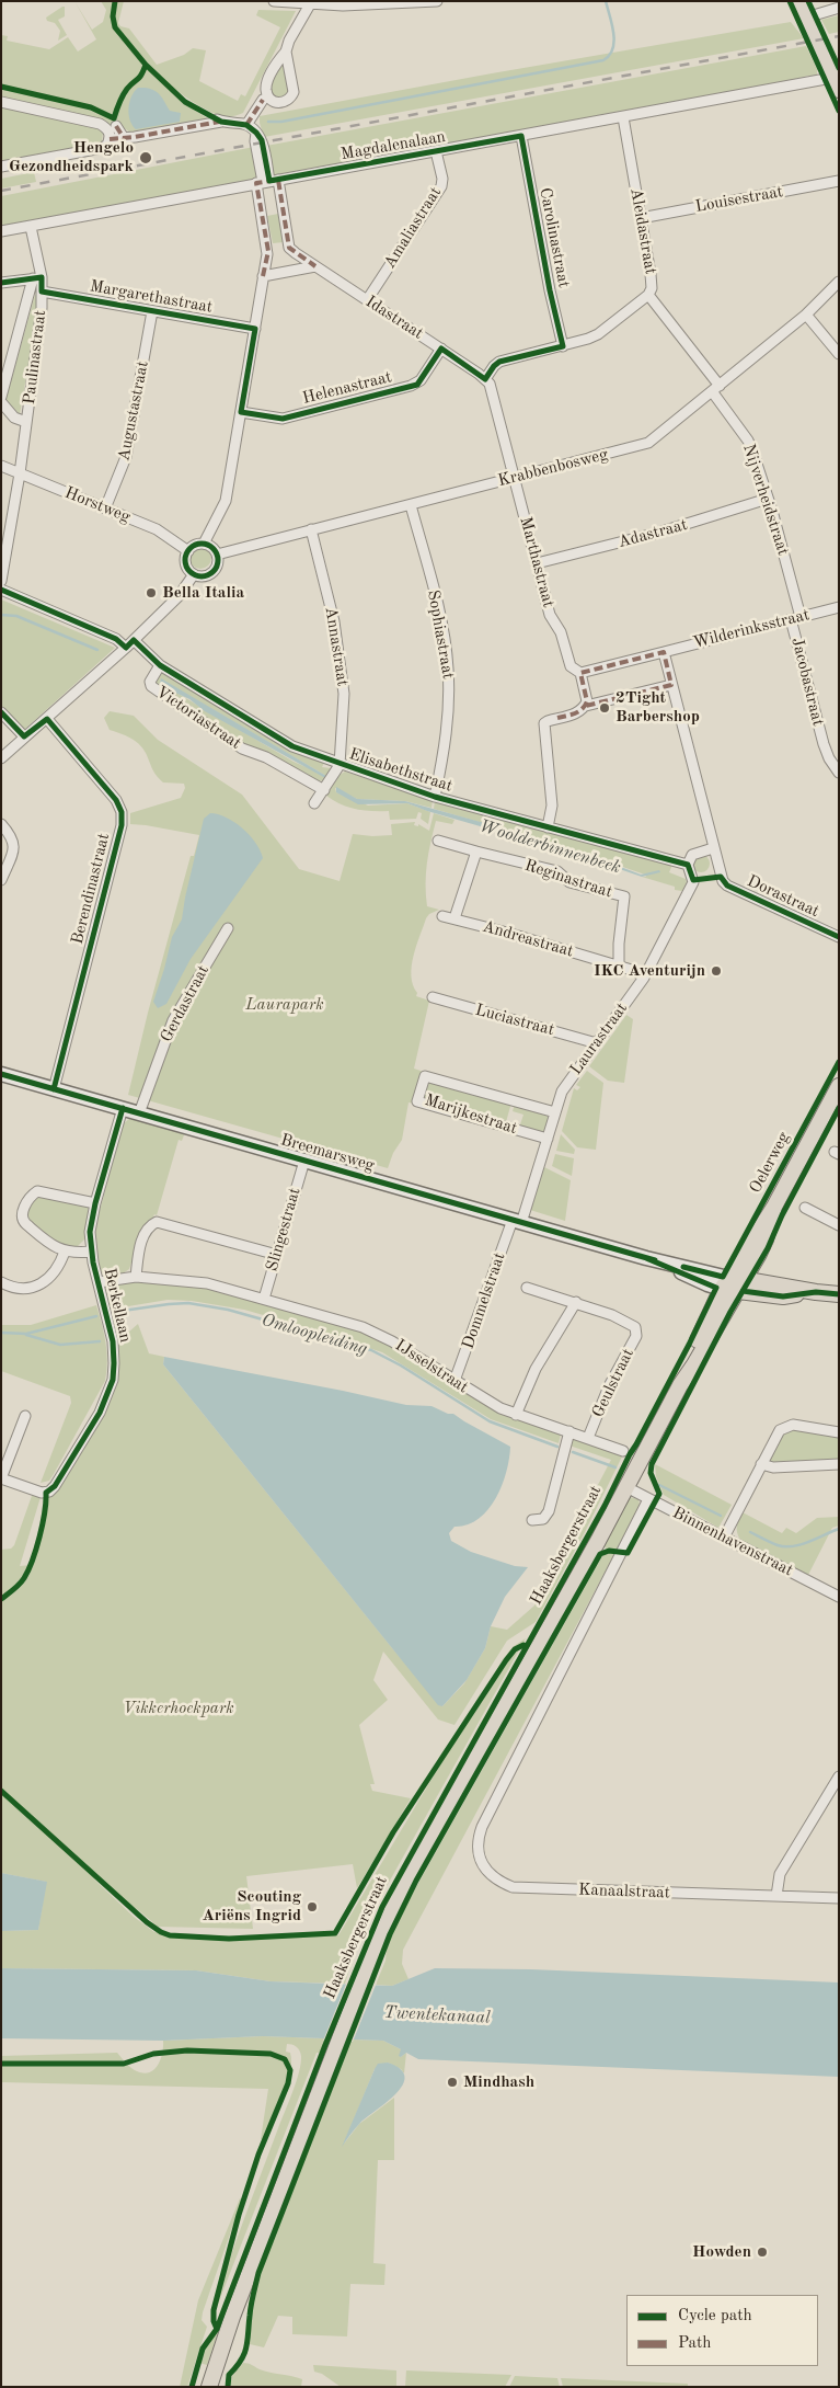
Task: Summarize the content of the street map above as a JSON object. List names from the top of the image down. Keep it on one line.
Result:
{"streets":{"main road":["Breemarsweg","Oelerweg","Haaksbergerstraat"],"street":["Magdalenalaan","Louisestraat","Amaliastraat","Aleidastraat","Carolinastraat","Margarethastraat","Idastraat","Paulinastraat","Helenastraat","Augustastraat","Krabbenbosweg","Nijverheidstraat","Horstweg","Adastraat","Marthastraat","Wilderinksstraat","Sophiastraat","Annastraat","Jacobastraat","Victoriastraat","Elisabethstraat","Reginastraat","Berendinastraat","Dorastraat","Andreastraat","Gerdastraat","Luciastraat","Laurastraat","Marijkestraat","Slingestraat","Dommelstraat","Berkellaan","IJsselstraat","Geulstraat","Binnenhavenstraat","Kanaalstraat"]},"crossings":[["Magdalenalaan","Amaliastraat"],["Magdalenalaan","Aleidastraat"],["Magdalenalaan","Carolinastraat"],["Magdalenalaan","Idastraat"],["Magdalenalaan","Paulinastraat"],["Louisestraat","Aleidastraat"],["Amaliastraat","Idastraat"],["Aleidastraat","Krabbenbosweg"],["Aleidastraat","Nijverheidstraat"],["Margarethastraat","Paulinastraat"],["Margarethastraat","Augustastraat"],["Idastraat","Helenastraat"],["Paulinastraat","Horstweg"],["Augustastraat","Horstweg"],["Krabbenbosweg","Nijverheidstraat"],["Krabbenbosweg","Horstweg"],["Krabbenbosweg","Marthastraat"],["Krabbenbosweg","Sophiastraat"],["Krabbenbosweg","Annastraat"],["Nijverheidstraat","Adastraat"],["Nijverheidstraat","Wilderinksstraat"],["Nijverheidstraat","Jacobastraat"],["Adastraat","Marthastraat"],["Marthastraat","Wilderinksstraat"],["Wilderinksstraat","Jacobastraat"],["Wilderinksstraat","Dorastraat"],["Sophiastraat","Elisabethstraat"],["Annastraat","Elisabethstraat"],["Victoriastraat","Elisabethstraat"],["Elisabethstraat","Laurastraat"],["Reginastraat","Andreastraat"],["Berendinastraat","Breemarsweg"],["Andreastraat","Laurastraat"],["Gerdastraat","Breemarsweg"],["Luciastraat","Laurastraat"],["Laurastraat","Marijkestraat"],["Laurastraat","Breemarsweg"],["Laurastraat","Dommelstraat"],["Breemarsweg","Oelerweg"],["Breemarsweg","Slingestraat"],["Breemarsweg","Dommelstraat"],["Breemarsweg","Berkellaan"],["Breemarsweg","Haaksbergerstraat"],["Oelerweg","Haaksbergerstraat"],["Slingestraat","IJsselstraat"],["Dommelstraat","IJsselstraat"],["Berkellaan","IJsselstraat"],["IJsselstraat","Geulstraat"],["Binnenhavenstraat","Haaksbergerstraat"],["Binnenhavenstraat","Kanaalstraat"]],"water":["Woolderbinnenbeek","Omloopleiding","Twentekanaal"],"parks":["Laurapark","Vikkerhoekpark"],"places":["Hengelo Gezondheidspark","Bella Italia","2Tight Barbershop","IKC Aventurijn","Scouting Ariëns Ingrid","Mindhash","Howden"],"legend":["Cycle path","Path"]}
